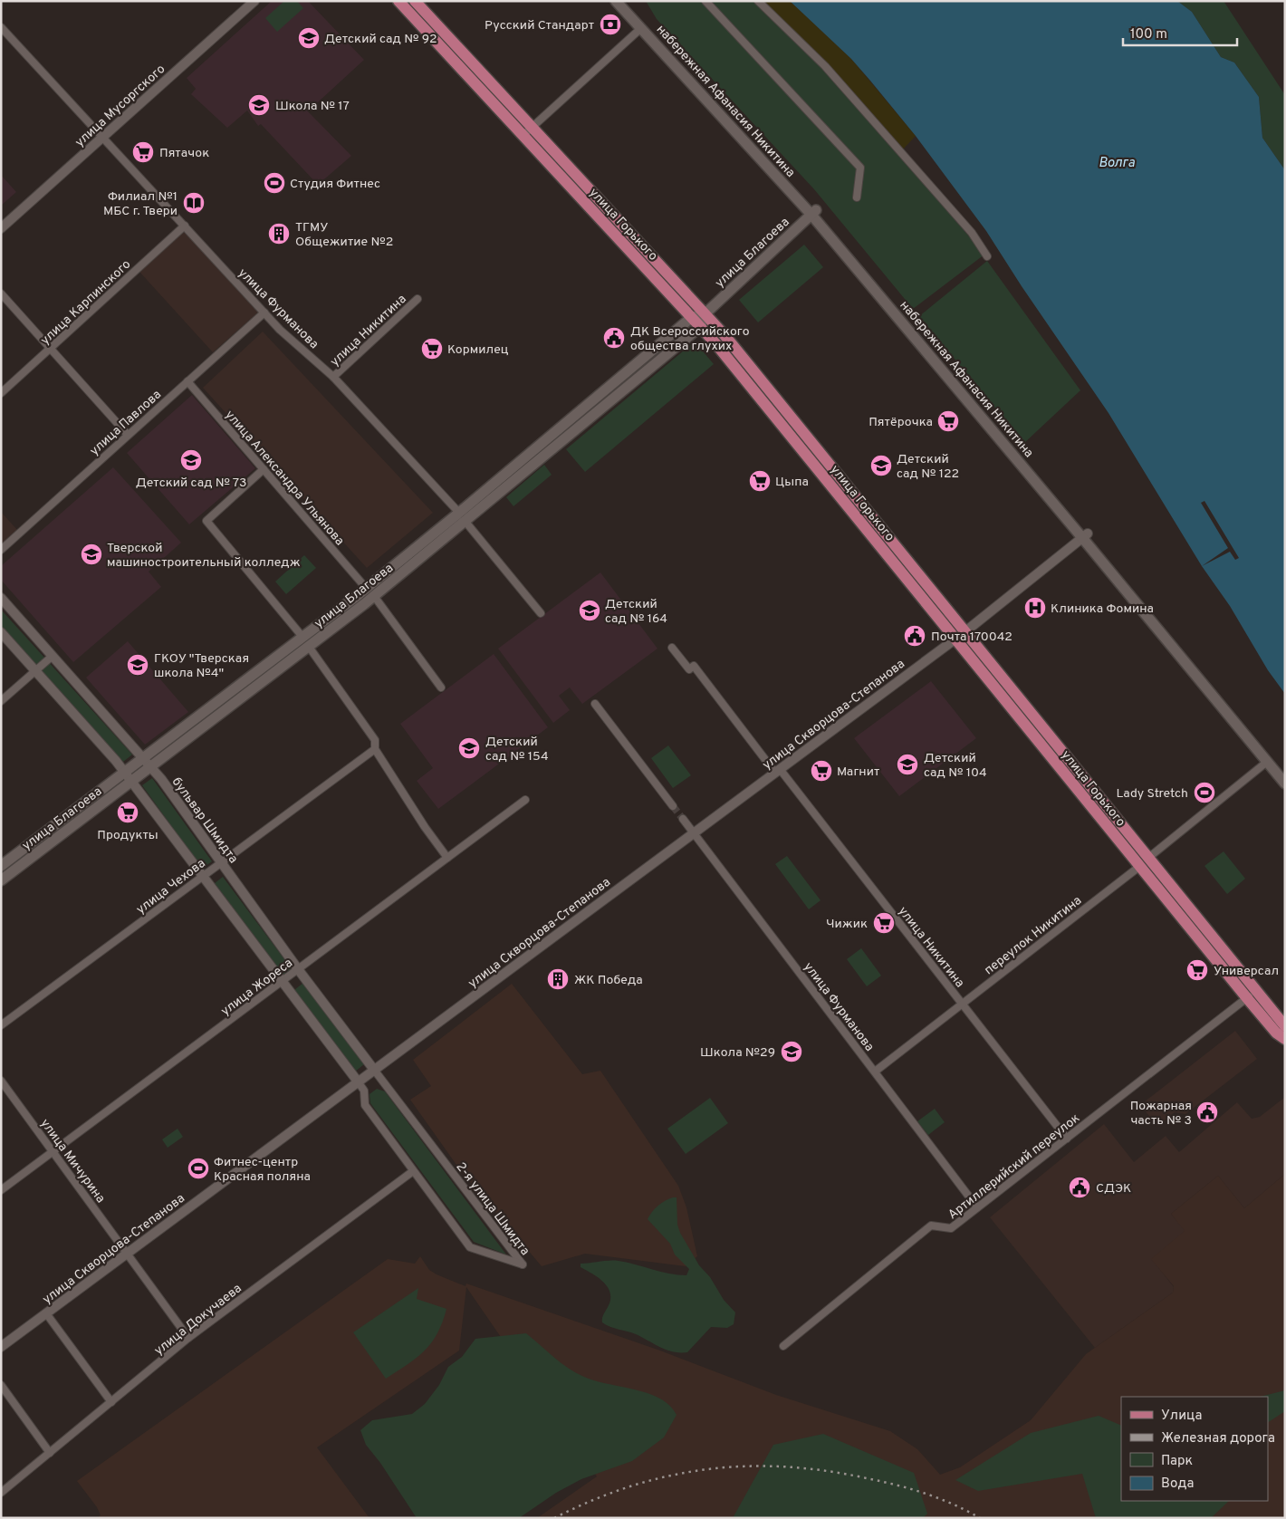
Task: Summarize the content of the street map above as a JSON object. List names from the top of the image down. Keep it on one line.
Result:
{"streets":{"main road":["набережная Афанасия Никитина","улица Горького","улица Благоева"],"street":["улица Мусоргского","улица Карпинского","улица Фурманова","улица Никитина","улица Павлова","улица Александра Ульянова","улица Скворцова-Степанова","бульвар Шмидта","улица Чехова","переулок Никитина","улица Жореса","улица Мичурина","Артиллерийский переулок","2-я улица Шмидта","улица Докучаева"]},"crossings":[["набережная Афанасия Никитина","улица Благоева"],["набережная Афанасия Никитина","улица Скворцова-Степанова"],["набережная Афанасия Никитина","переулок Никитина"],["улица Мусоргского","улица Фурманова"],["улица Горького","улица Благоева"],["улица Горького","улица Скворцова-Степанова"],["улица Горького","переулок Никитина"],["улица Горького","Артиллерийский переулок"],["улица Благоева","улица Фурманова"],["улица Благоева","улица Александра Ульянова"],["улица Благоева","бульвар Шмидта"],["улица Карпинского","улица Фурманова"],["улица Фурманова","улица Никитина"],["улица Фурманова","улица Павлова"],["улица Фурманова","улица Скворцова-Степанова"],["улица Фурманова","переулок Никитина"],["улица Фурманова","Артиллерийский переулок"],["улица Никитина","улица Скворцова-Степанова"],["улица Никитина","переулок Никитина"],["улица Никитина","Артиллерийский переулок"],["улица Павлова","улица Александра Ульянова"],["улица Скворцова-Степанова","бульвар Шмидта"],["улица Скворцова-Степанова","улица Мичурина"],["улица Скворцова-Степанова","2-я улица Шмидта"],["бульвар Шмидта","улица Чехова"],["бульвар Шмидта","улица Жореса"],["бульвар Шмидта","2-я улица Шмидта"],["улица Жореса","улица Мичурина"],["улица Мичурина","улица Докучаева"],["2-я улица Шмидта","улица Докучаева"]],"water":["Волга"],"places":{"bank":["Русский Стандарт"],"school or university":["Детский сад № 92","Школа № 17","Детский сад № 73","Детский сад № 122","Тверской машиностроительный колледж","Детский сад № 164","ГКОУ \"Тверская школа №4\"","Детский сад № 154","Детский сад № 104","Школа №29"],"supermarket":["Пятачок","Кормилец","Пятёрочка","Цыпа","Магнит","Продукты","Чижик","Универсал"],"sports":["Студия Фитнес","Lady Stretch","Фитнес-центр Красная поляна"],"library":["Филиал №1 МБС г. Твери"],"building":["ТГМУ Общежитие №2","ЖК Победа"],"public building":["ДК Всероссийского общества глухих","Почта 170042","Пожарная часть № 3","СДЭК"],"hospital":["Клиника Фомина"]},"legend":["Улица","Железная дорога","Парк","Вода"],"scale_bar":"100 m"}
